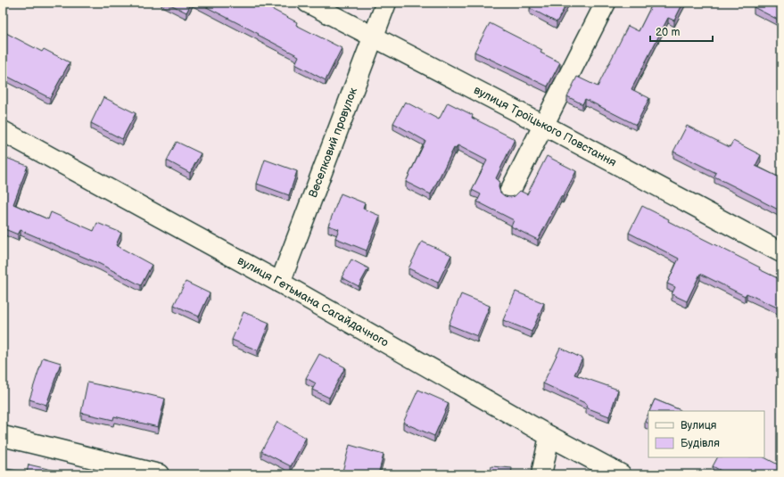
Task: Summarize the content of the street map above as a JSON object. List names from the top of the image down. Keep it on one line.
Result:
{"streets":{"street":["вулиця Троїцького Повстання","Веселковий провулок","вулиця Гетьмана Сагайдачного"]},"crossings":[["вулиця Троїцького Повстання","Веселковий провулок"],["Веселковий провулок","вулиця Гетьмана Сагайдачного"]],"legend":["Вулиця","Будівля"],"scale_bar":"20 m"}
